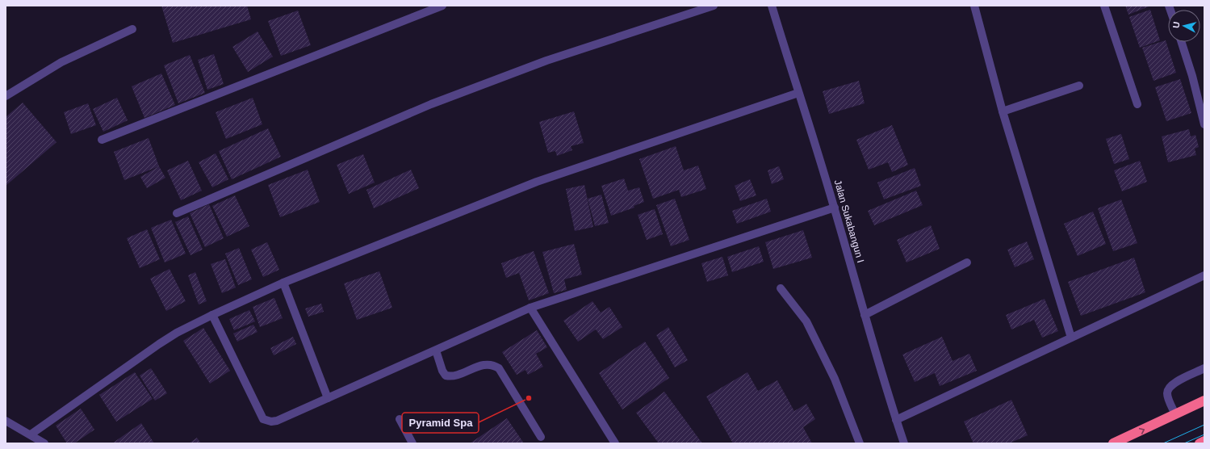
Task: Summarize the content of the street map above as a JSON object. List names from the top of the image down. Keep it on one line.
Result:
{"streets":{"street":["Jalan Sukabangun I"]},"places":["Pyramid Spa"],"north":"left"}
